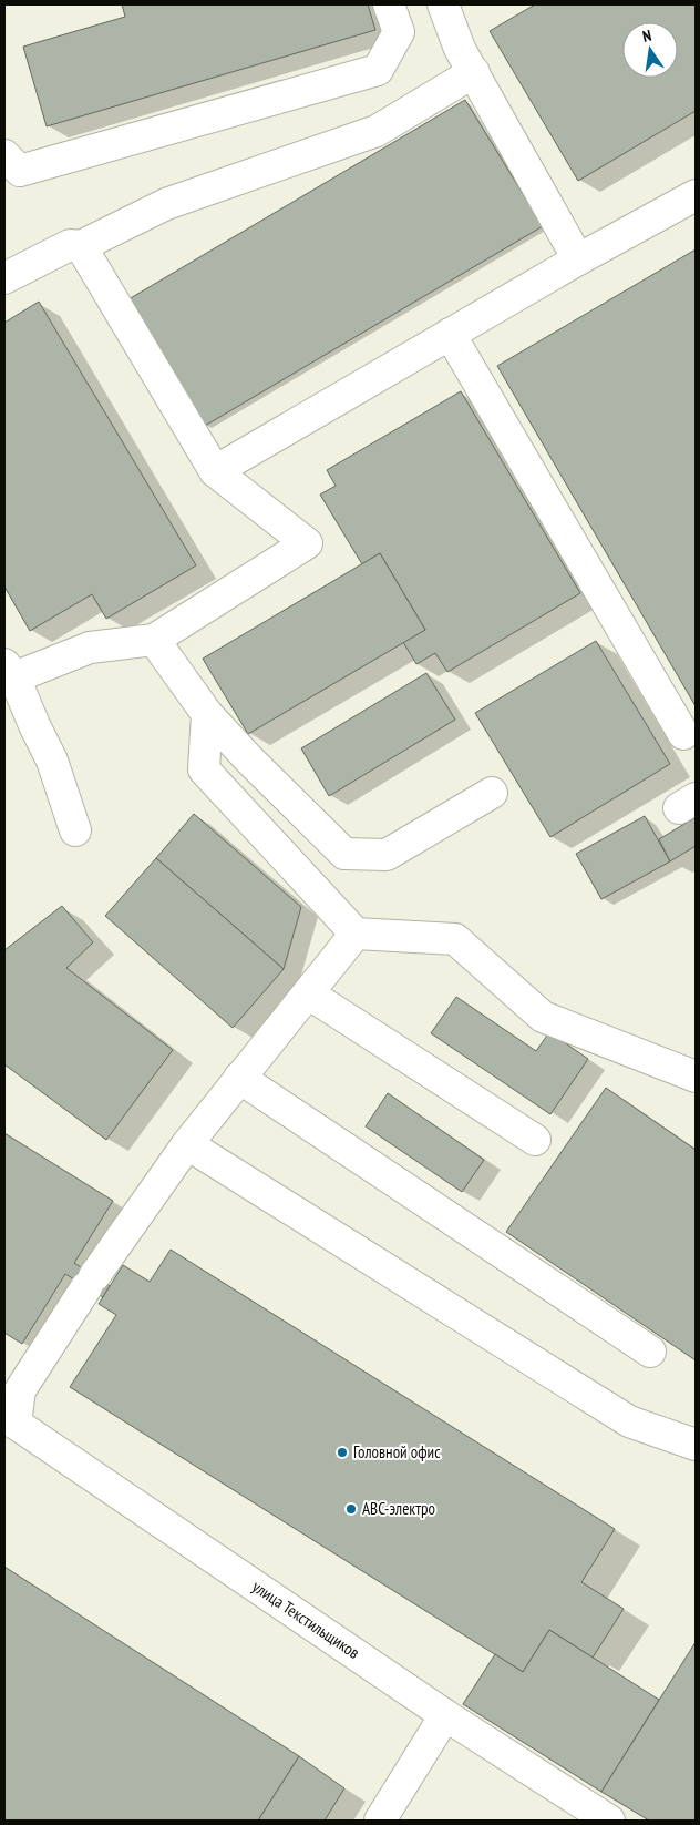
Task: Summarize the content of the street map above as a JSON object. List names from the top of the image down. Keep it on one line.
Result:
{"streets":{"street":["улица Текстильщиков"]},"places":["Головной офис","АВС-электро"],"north":"top"}
